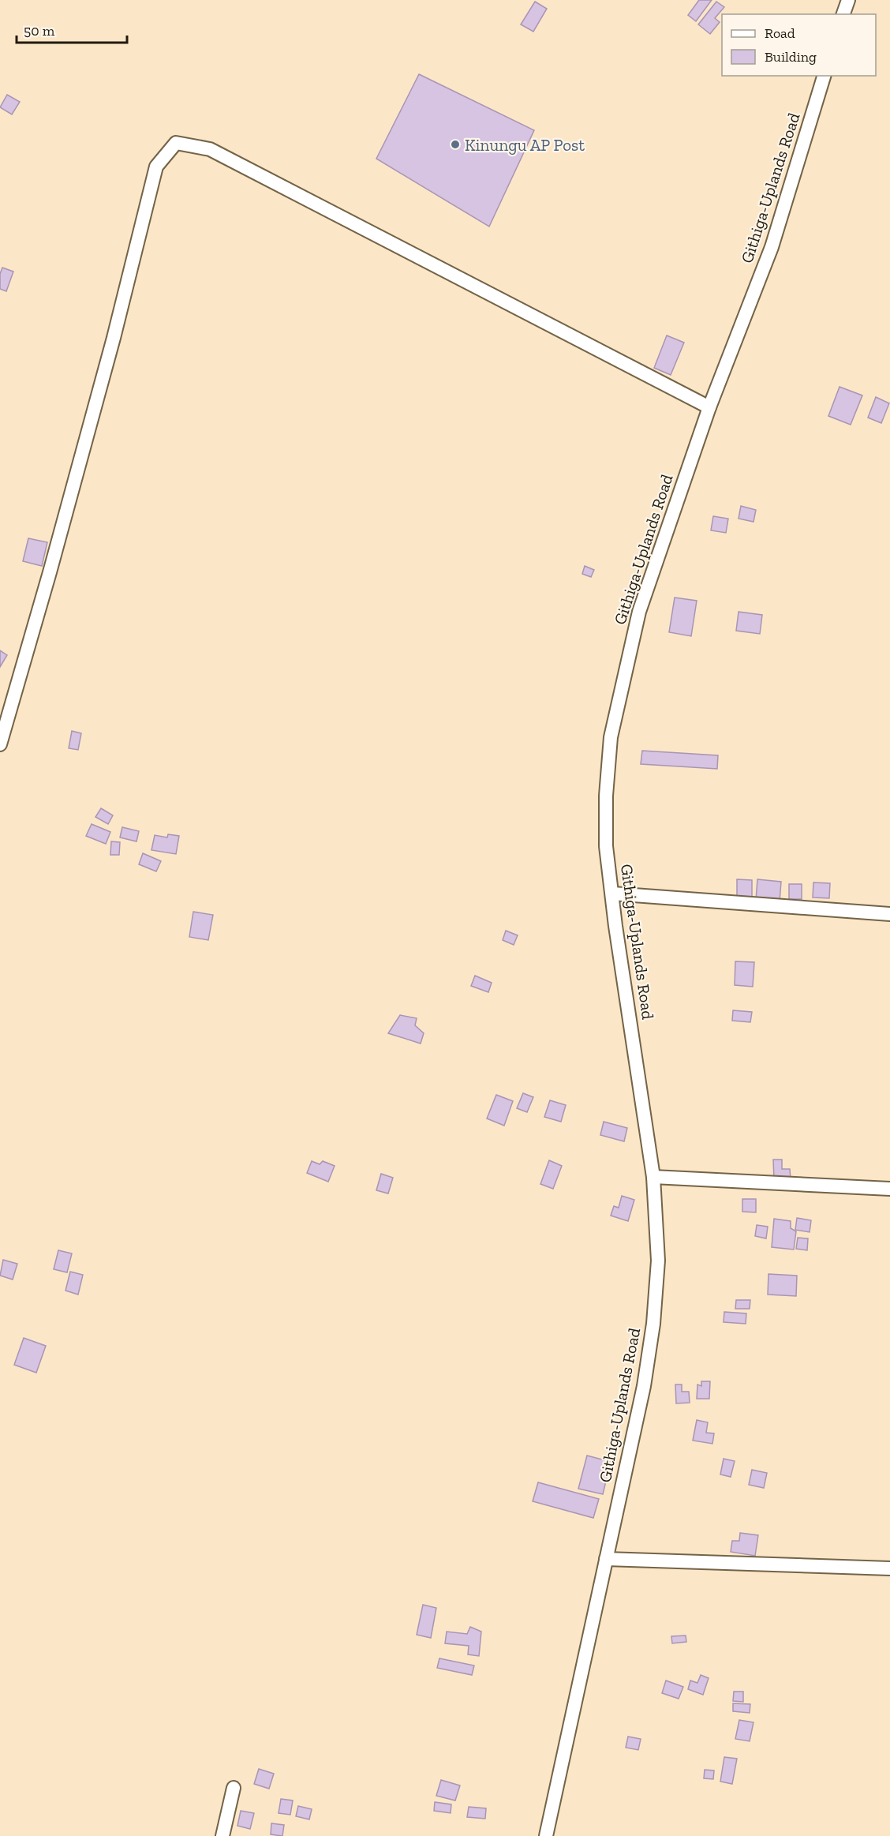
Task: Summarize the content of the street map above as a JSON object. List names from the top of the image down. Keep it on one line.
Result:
{"streets":{"street":["Githiga-Uplands Road"]},"places":["Kinungu AP Post"],"legend":["Road","Building"],"scale_bar":"50 m"}
